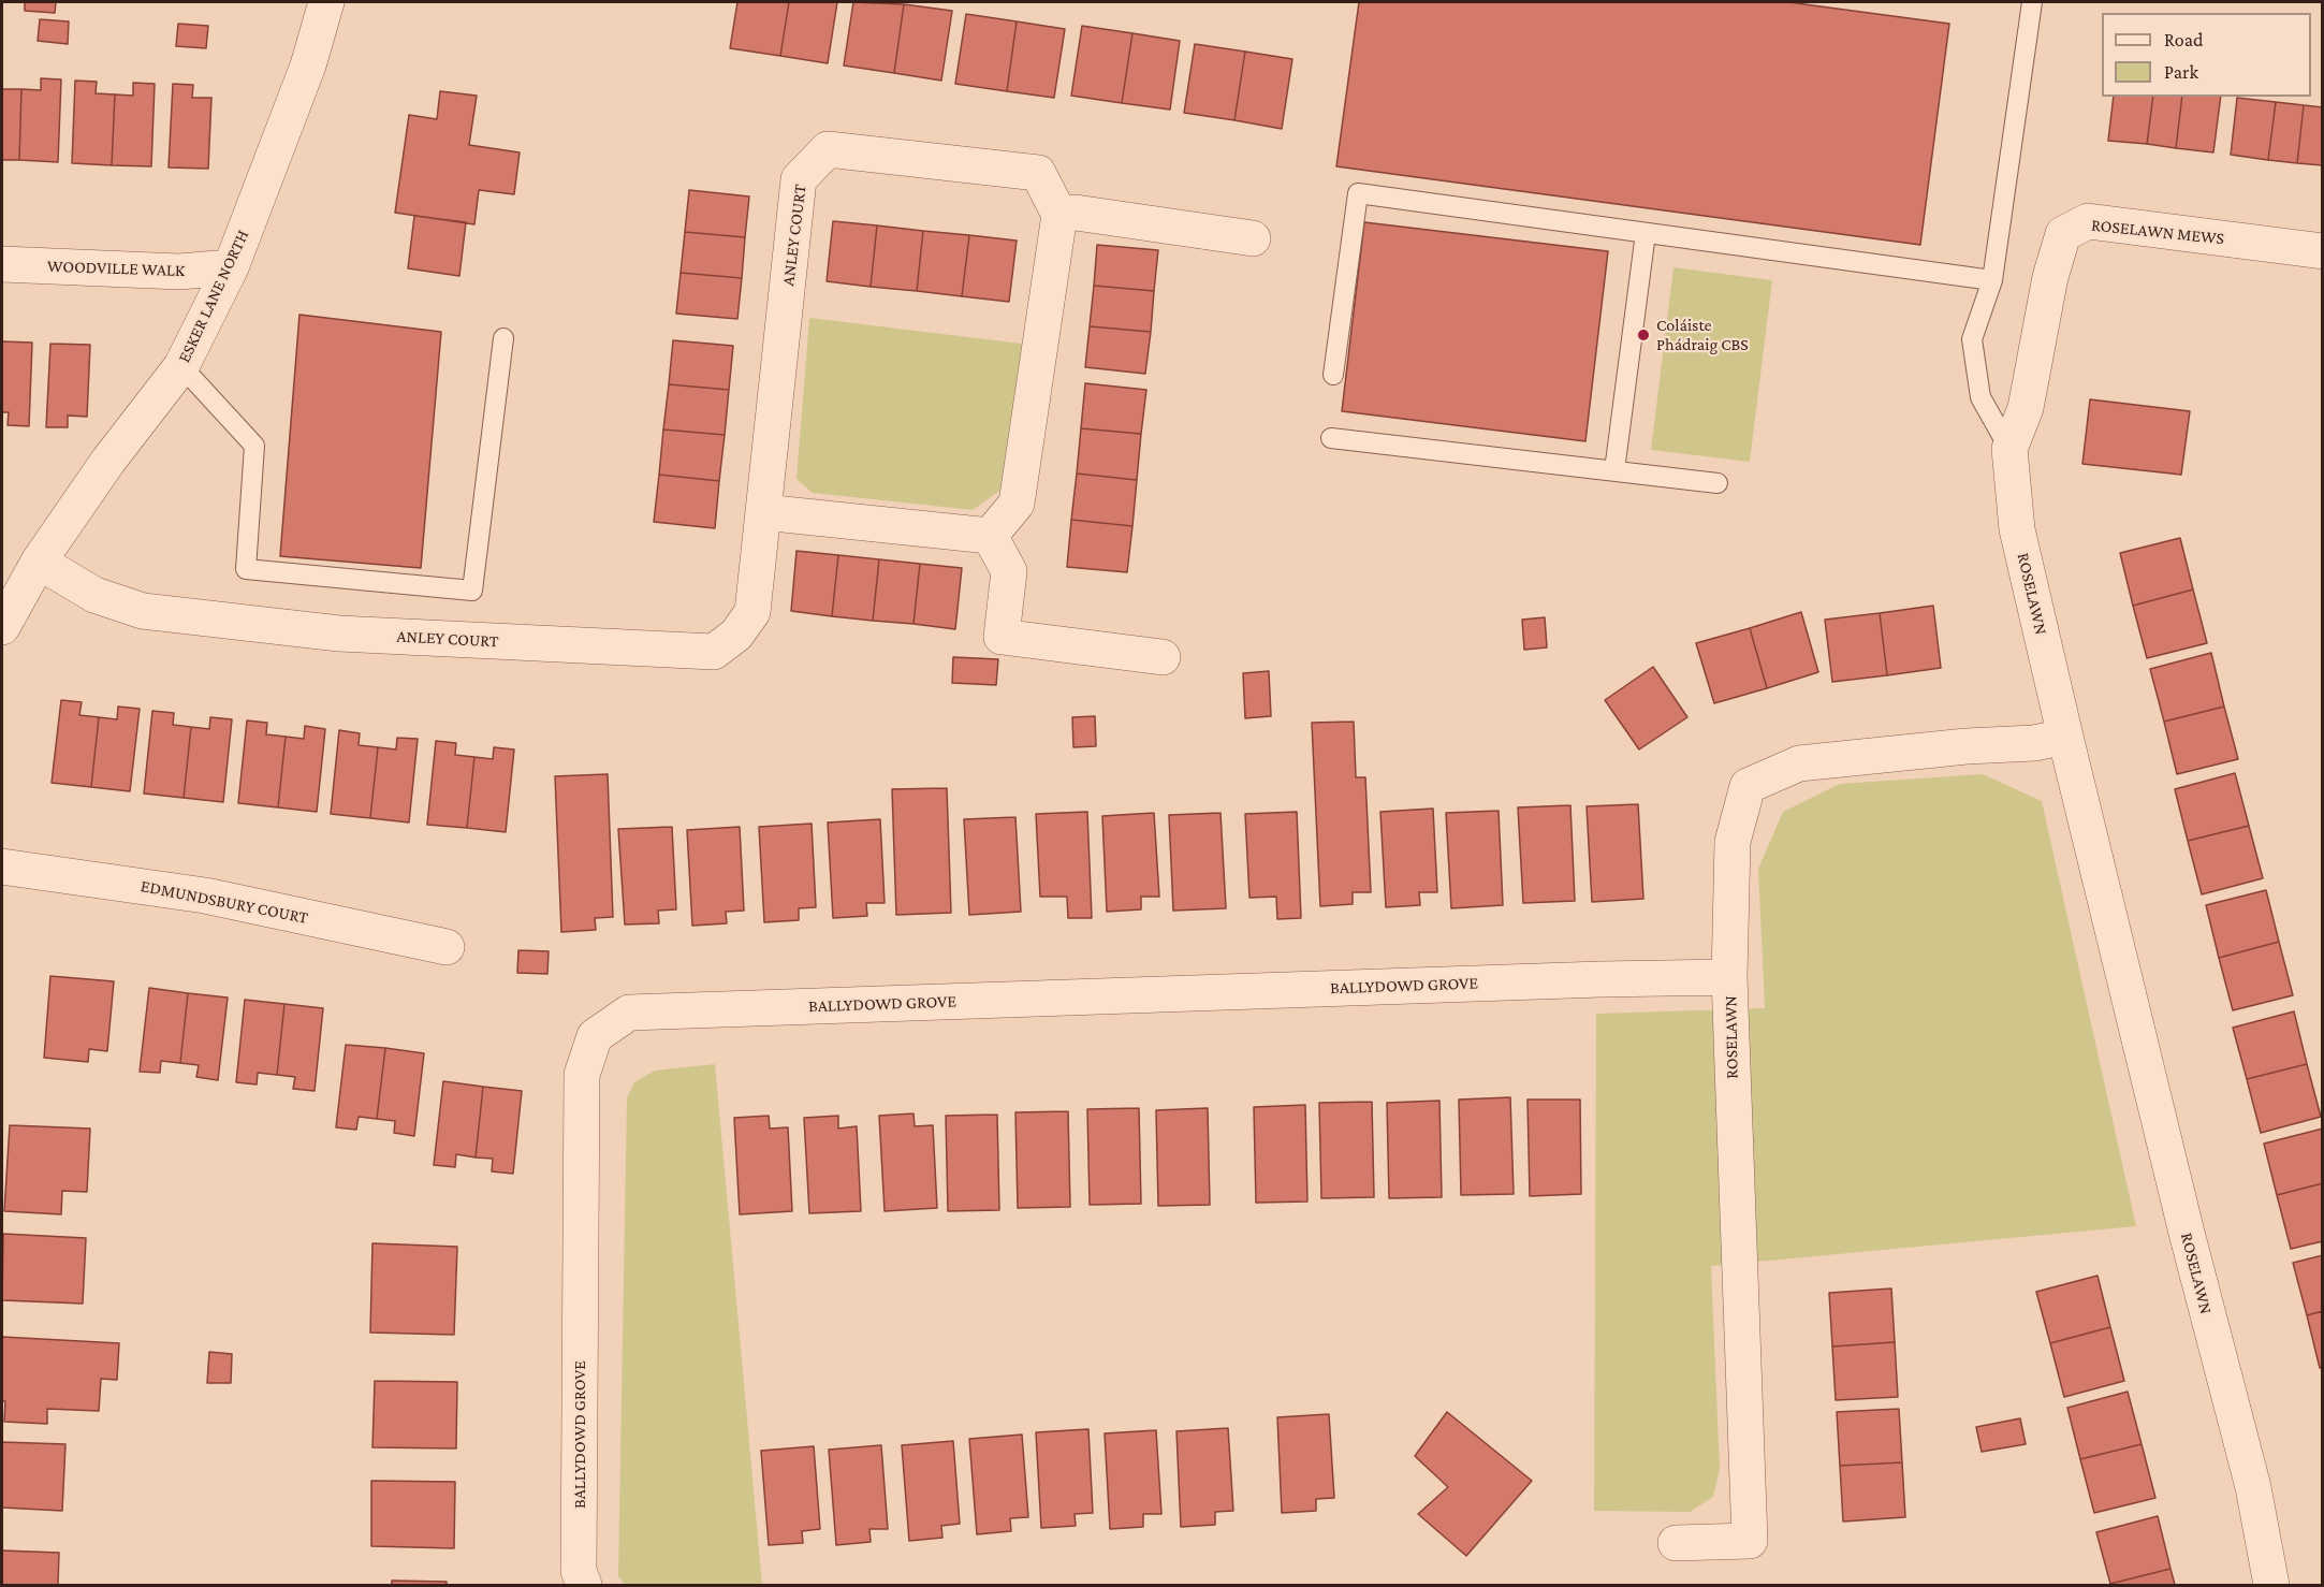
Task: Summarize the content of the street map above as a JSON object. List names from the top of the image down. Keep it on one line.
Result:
{"streets":{"street":["ROSELAWN MEWS","ANLEY COURT","WOODVILLE WALK","ESKER LANE NORTH","ROSELAWN","EDMUNDSBURY COURT","BALLYDOWD GROVE"]},"crossings":[["ROSELAWN MEWS","ROSELAWN"],["ANLEY COURT","ESKER LANE NORTH"],["WOODVILLE WALK","ESKER LANE NORTH"],["ROSELAWN","BALLYDOWD GROVE"]],"places":["Coláiste Phádraig CBS"],"legend":["Road","Park"]}
